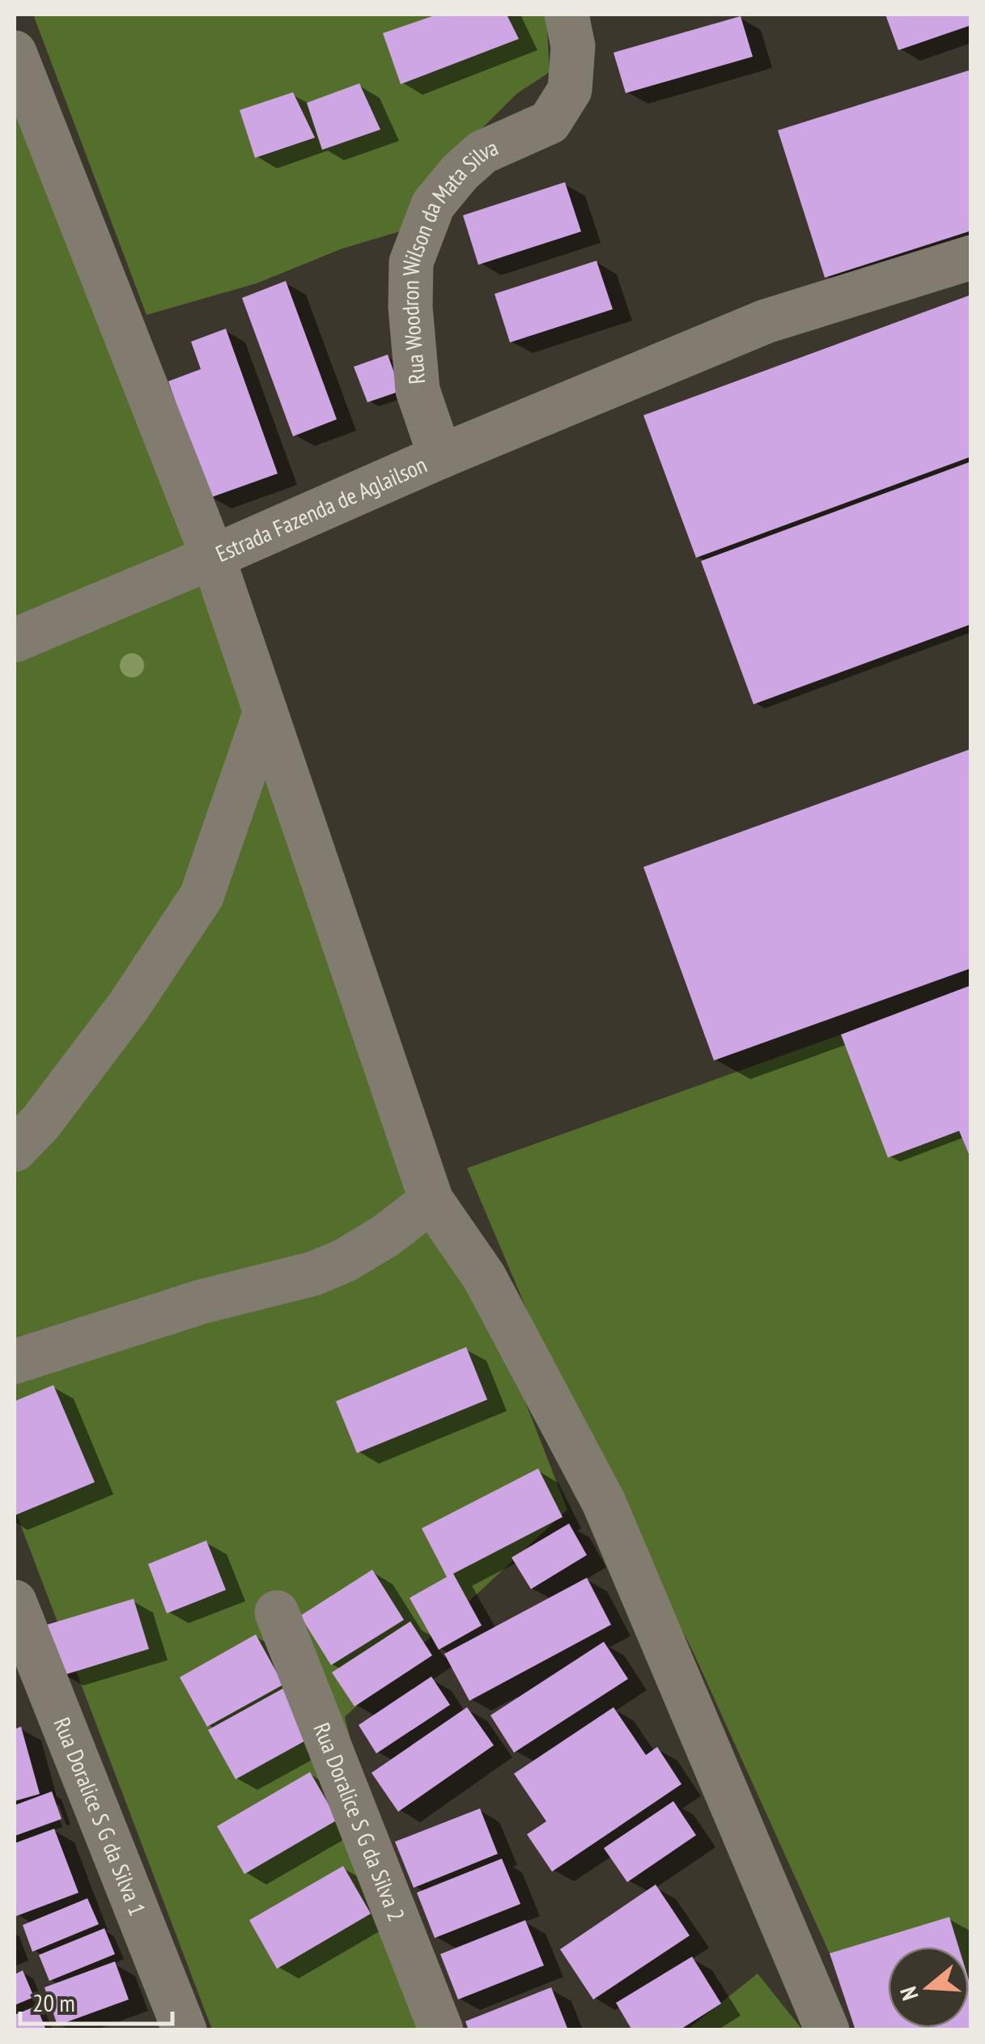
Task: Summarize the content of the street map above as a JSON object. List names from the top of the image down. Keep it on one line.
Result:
{"streets":{"street":["Rua Woodron Wilson da Mata Silva","Estrada Fazenda de Aglailson","Rua Doralice S G da Silva 1","Rua Doralice S G da Silva 2"]},"crossings":[["Rua Woodron Wilson da Mata Silva","Estrada Fazenda de Aglailson"]],"scale_bar":"20 m","north":"left"}
